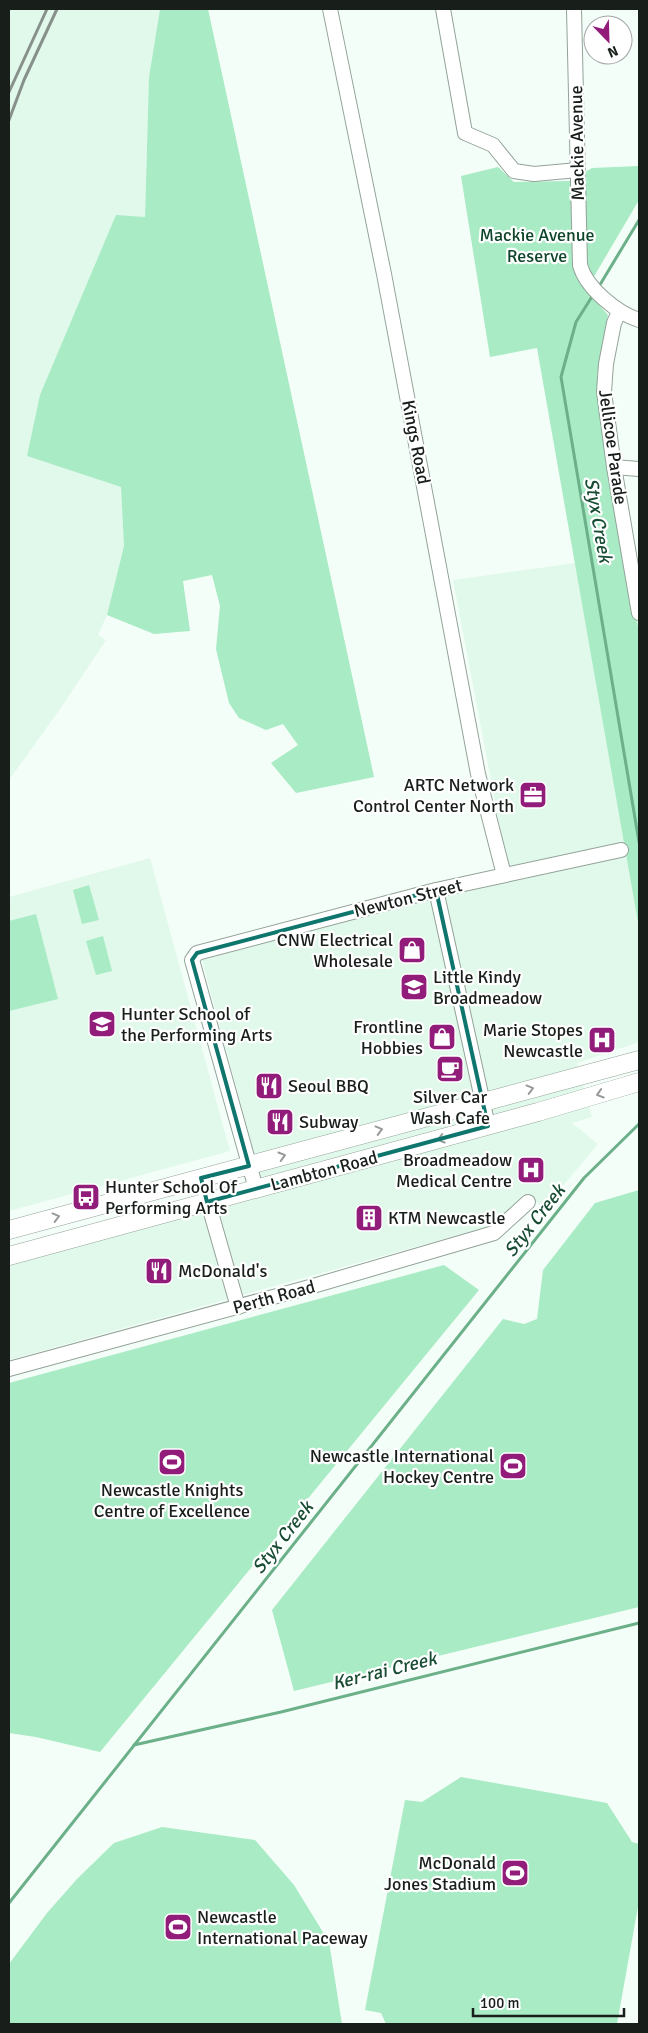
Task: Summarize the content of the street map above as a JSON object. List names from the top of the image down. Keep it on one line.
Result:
{"streets":{"main road":["Lambton Road"],"street":["Mackie Avenue","Kings Road","Jellicoe Parade","Newton Street","Perth Road"]},"crossings":[["Mackie Avenue","Jellicoe Parade"],["Kings Road","Newton Street"],["Newton Street","Lambton Road"]],"water":["Styx Creek","Ker-rai Creek"],"parks":["Mackie Avenue Reserve"],"places":{"office":["ARTC Network Control Center North"],"shop":["CNW Electrical Wholesale","Frontline Hobbies"],"school or university":["Little Kindy Broadmeadow","Hunter School of the Performing Arts"],"hospital":["Marie Stopes Newcastle","Broadmeadow Medical Centre"],"cafe":["Silver Car Wash Cafe"],"restaurant":["Seoul BBQ","Subway","McDonald's"],"bus stop":["Hunter School Of Performing Arts"],"building":["KTM Newcastle"],"sports":["Newcastle Knights Centre of Excellence","Newcastle International Hockey Centre","McDonald Jones Stadium","Newcastle International Paceway"]},"scale_bar":"100 m","north":"bottom right"}
